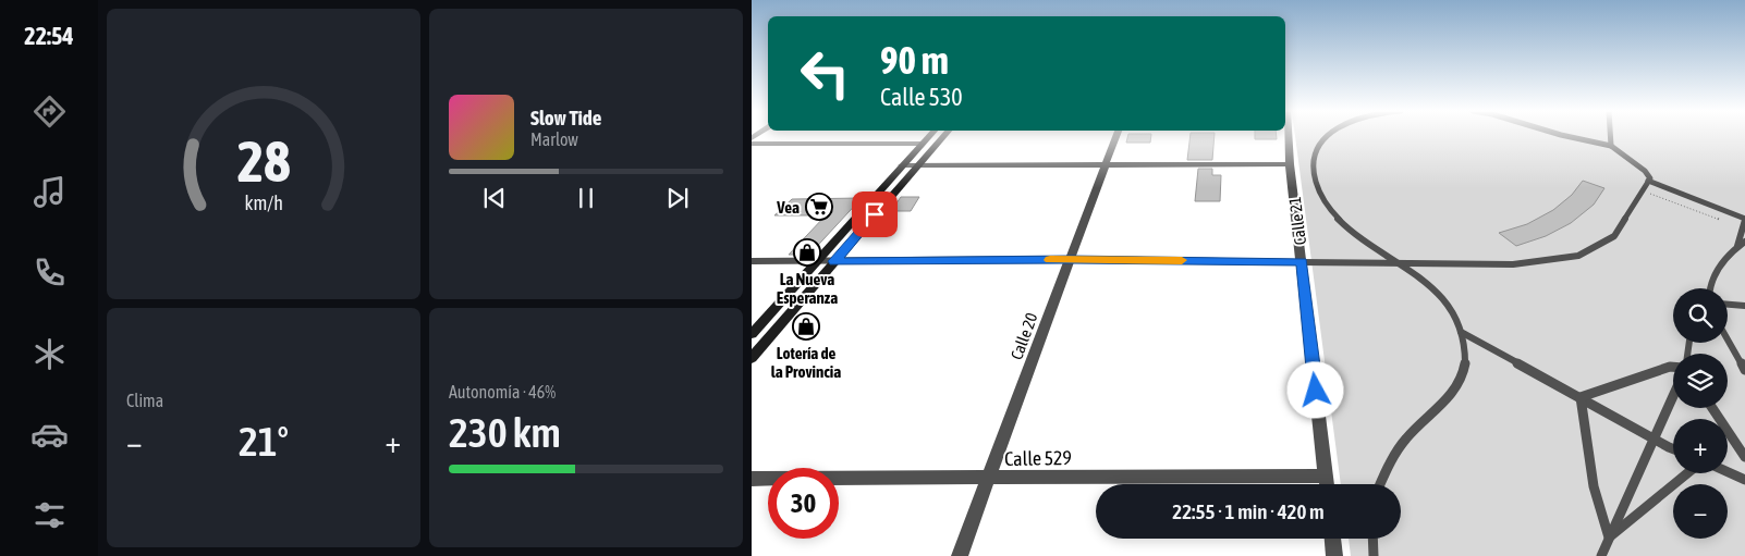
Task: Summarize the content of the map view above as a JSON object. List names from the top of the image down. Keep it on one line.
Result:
{"streets":{"street":["Calle 21","Calle 20","Calle 529"]},"crossings":[["Calle 21","Calle 529"],["Calle 20","Calle 529"]],"places":{"supermarket":["Vea"],"shop":["La Nueva Esperanza","Lotería de la Provincia"]},"page":{"tabs":"22:54","turn":["90 m","Calle 530"],"song":["Slow Tide","Marlow"],"map_buttons":["+","−"],"tile":["Clima",["Autonomía · 46%","230 km"]],"heat":["−","21°","+"],"limit":"30","trip":"22:55 · 1 min · 420 m","gauge":["28","km/h"]}}
